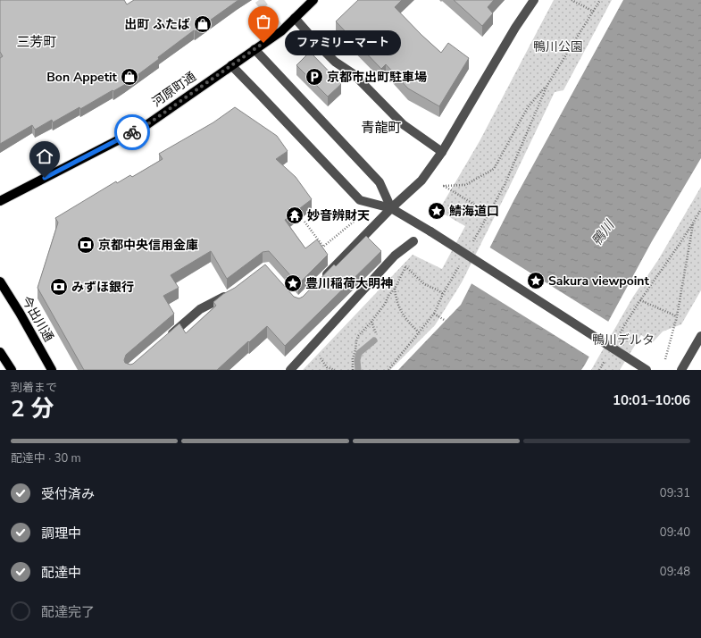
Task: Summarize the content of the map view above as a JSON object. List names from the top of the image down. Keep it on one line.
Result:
{"streets":{"main road":["河原町通","今出川通"]},"districts":["三芳町","青龍町"],"water":["鴨川"],"parks":["鴨川公園","鴨川デルタ"],"places":{"shop":["出町 ふたば","Bon Appetit"],"other":["ファミリーマート"],"parking":["京都市出町駐車場"],"place":["鯖海道口","Sakura viewpoint","豊川稲荷大明神"],"temple":["妙音辨財天"],"bank":["京都中央信用金庫","みずほ銀行"]},"page":{"bubble":"ファミリーマート","heading":["2 分","到着まで","10:01–10:06"],"bar":"配達中 · 30 m","list":[["受付済み","09:31"],["調理中","09:40"],["配達中","09:48"],"配達完了"]}}
